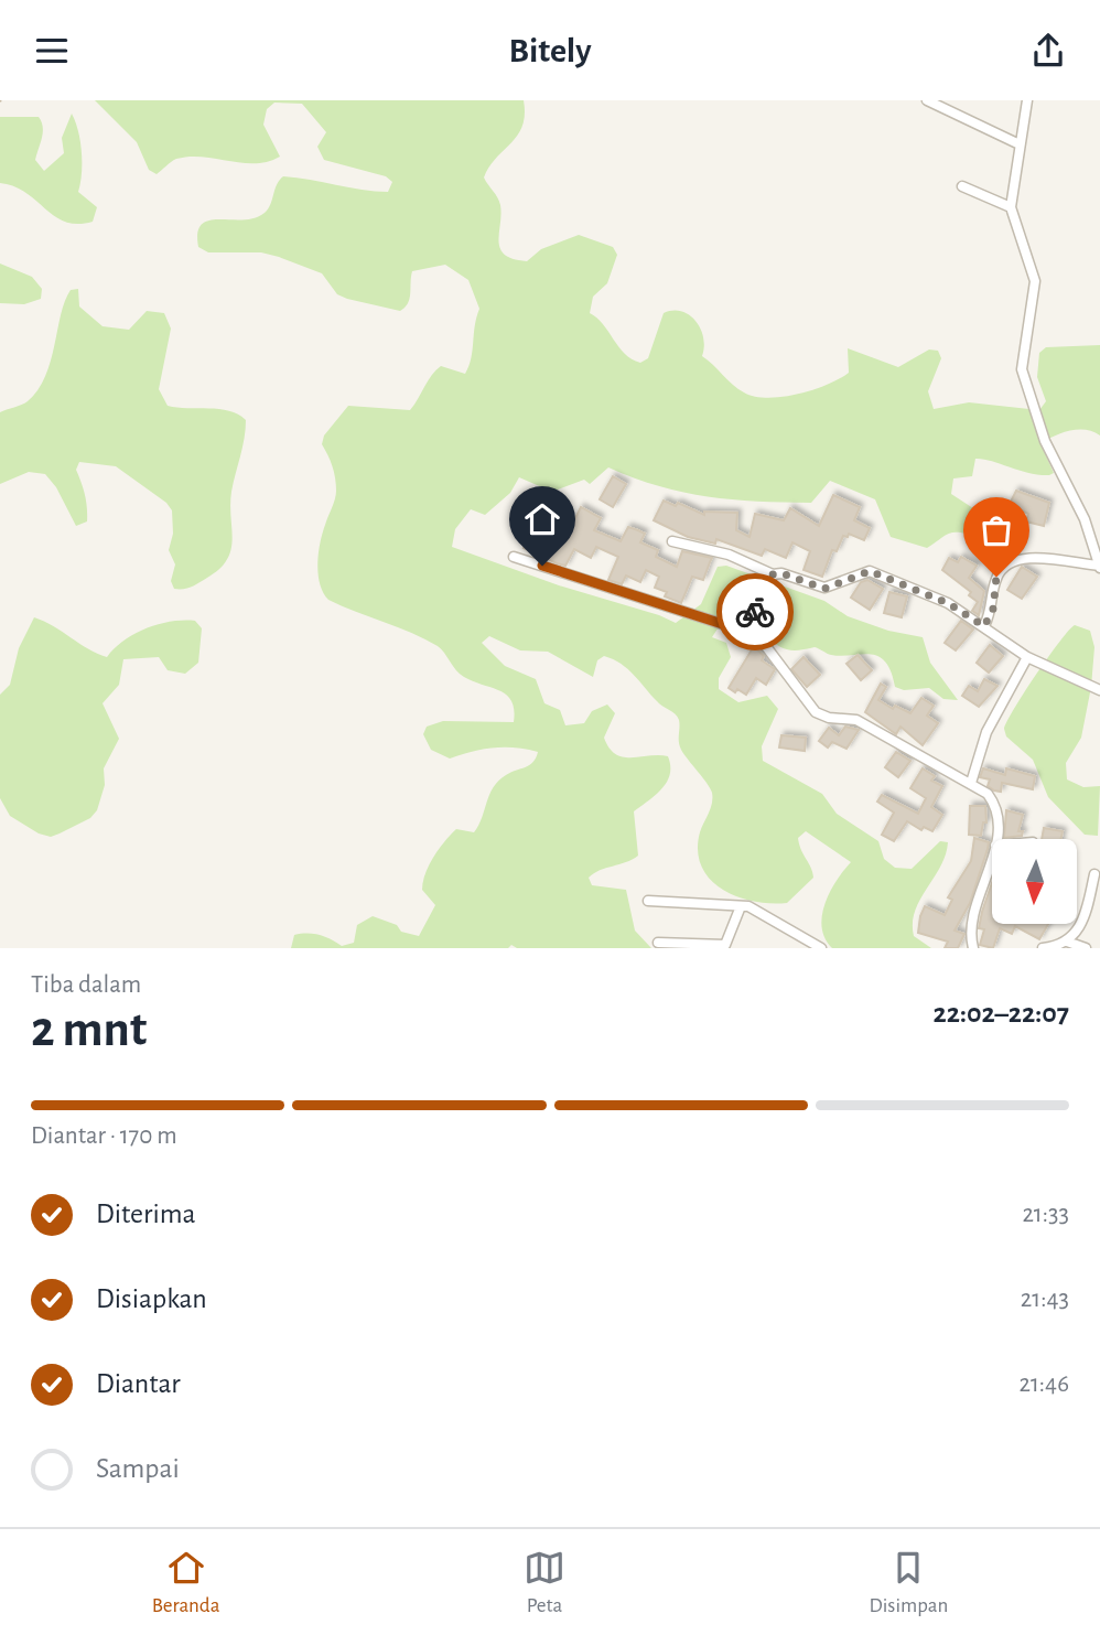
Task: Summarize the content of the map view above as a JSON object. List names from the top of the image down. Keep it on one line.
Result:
{"north":"bottom","page":{"header":"Bitely","heading":["2 mnt","Tiba dalam","22:02–22:07"],"bar":"Diantar · 170 m","list":[["Diterima","21:33"],["Disiapkan","21:43"],["Diantar","21:46"],"Sampai"],"tabs":["Beranda","Peta","Disimpan"]}}
